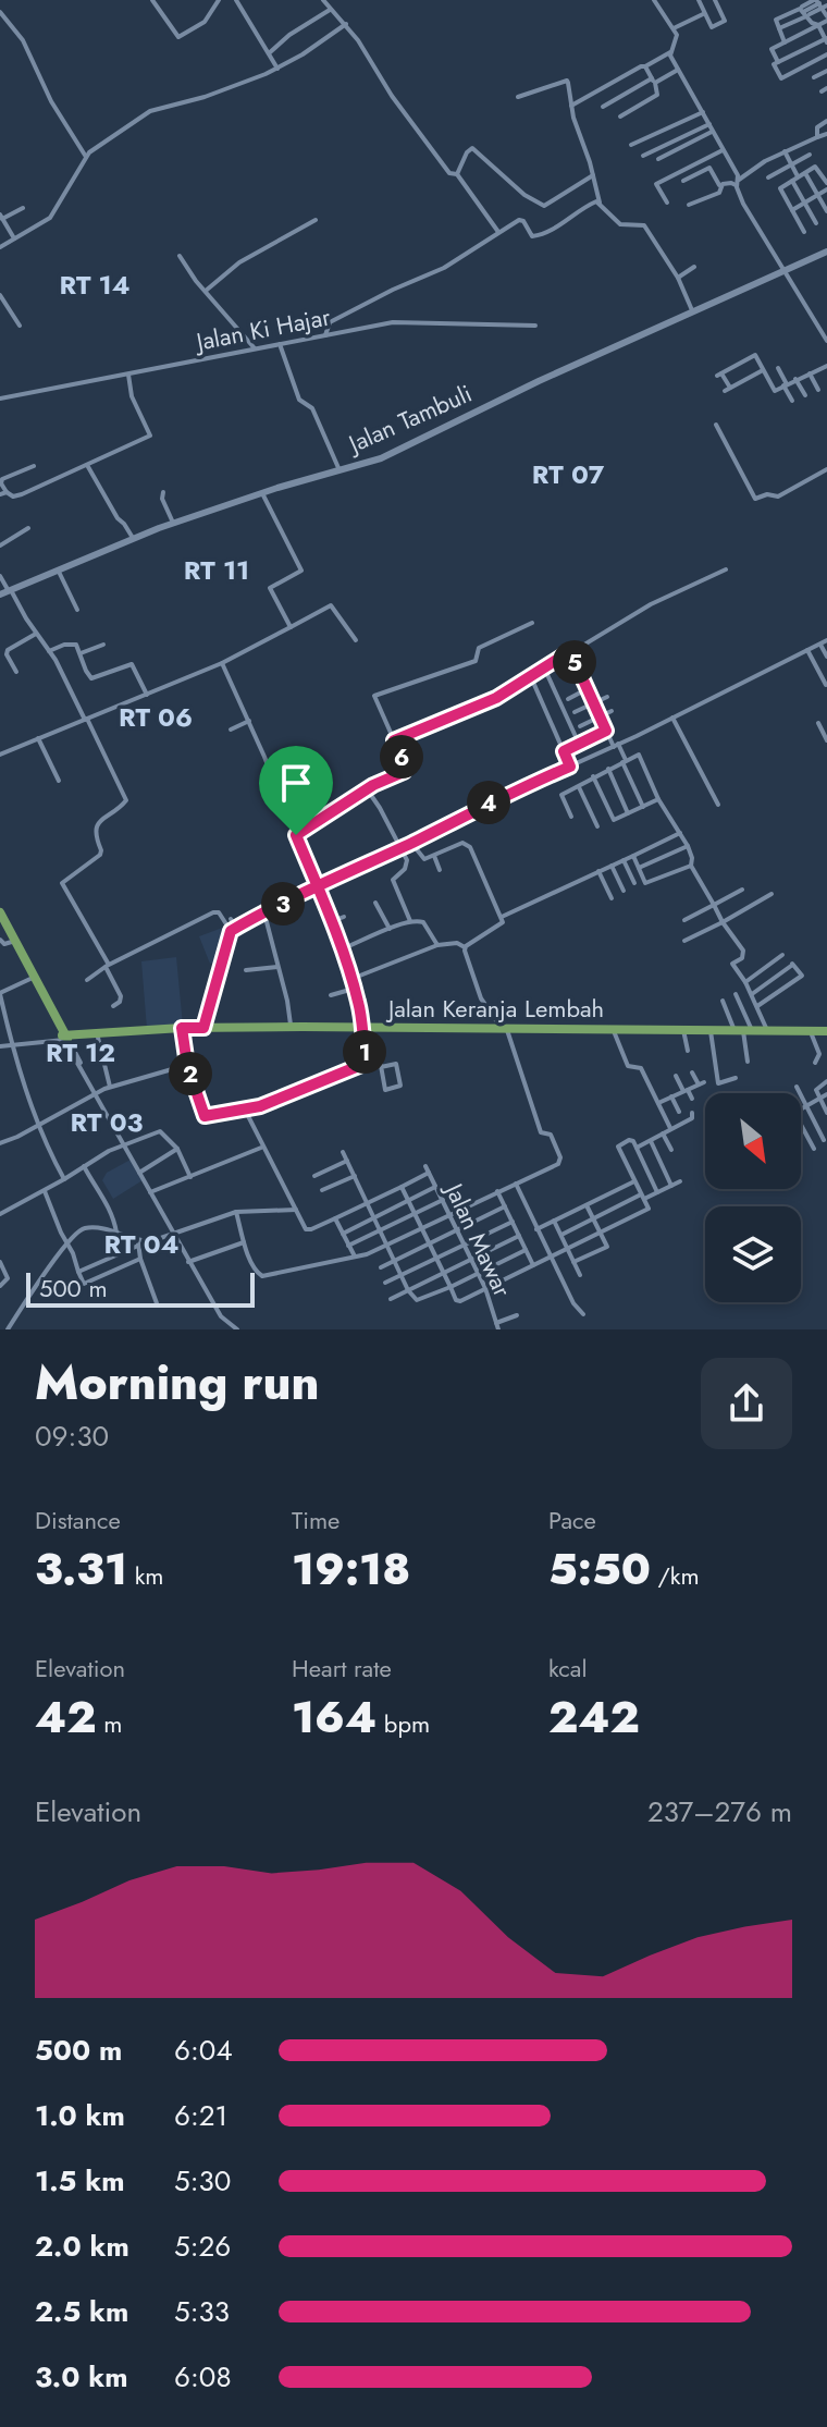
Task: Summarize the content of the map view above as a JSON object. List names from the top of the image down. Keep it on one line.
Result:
{"streets":{"main road":["Jalan Keranja Lembah"],"street":["Jalan Ki Hajar","Jalan Tambuli","Jalan Mawar"]},"districts":["RT 14","RT 07","RT 11","RT 06","RT 12","RT 03","RT 04"],"scale_bar":"500 m","north":"bottom right","page":{"pins":["5","6","4","3","1","2"],"scale":"500 m","heading":["Morning run","09:30"],"stats":[["Distance","3.31 km"],["Time","19:18"],["Pace","5:50 /km"],["Elevation","42 m"],["Heart rate","164 bpm"],["kcal","242"]],"chart":["Elevation","237–276 m"],"list":[{"name":"500 m","note":"6:04"},{"name":"1.0 km","note":"6:21"},{"name":"1.5 km","note":"5:30"},{"name":"2.0 km","note":"5:26"},{"name":"2.5 km","note":"5:33"},{"name":"3.0 km","note":"6:08"}]}}
